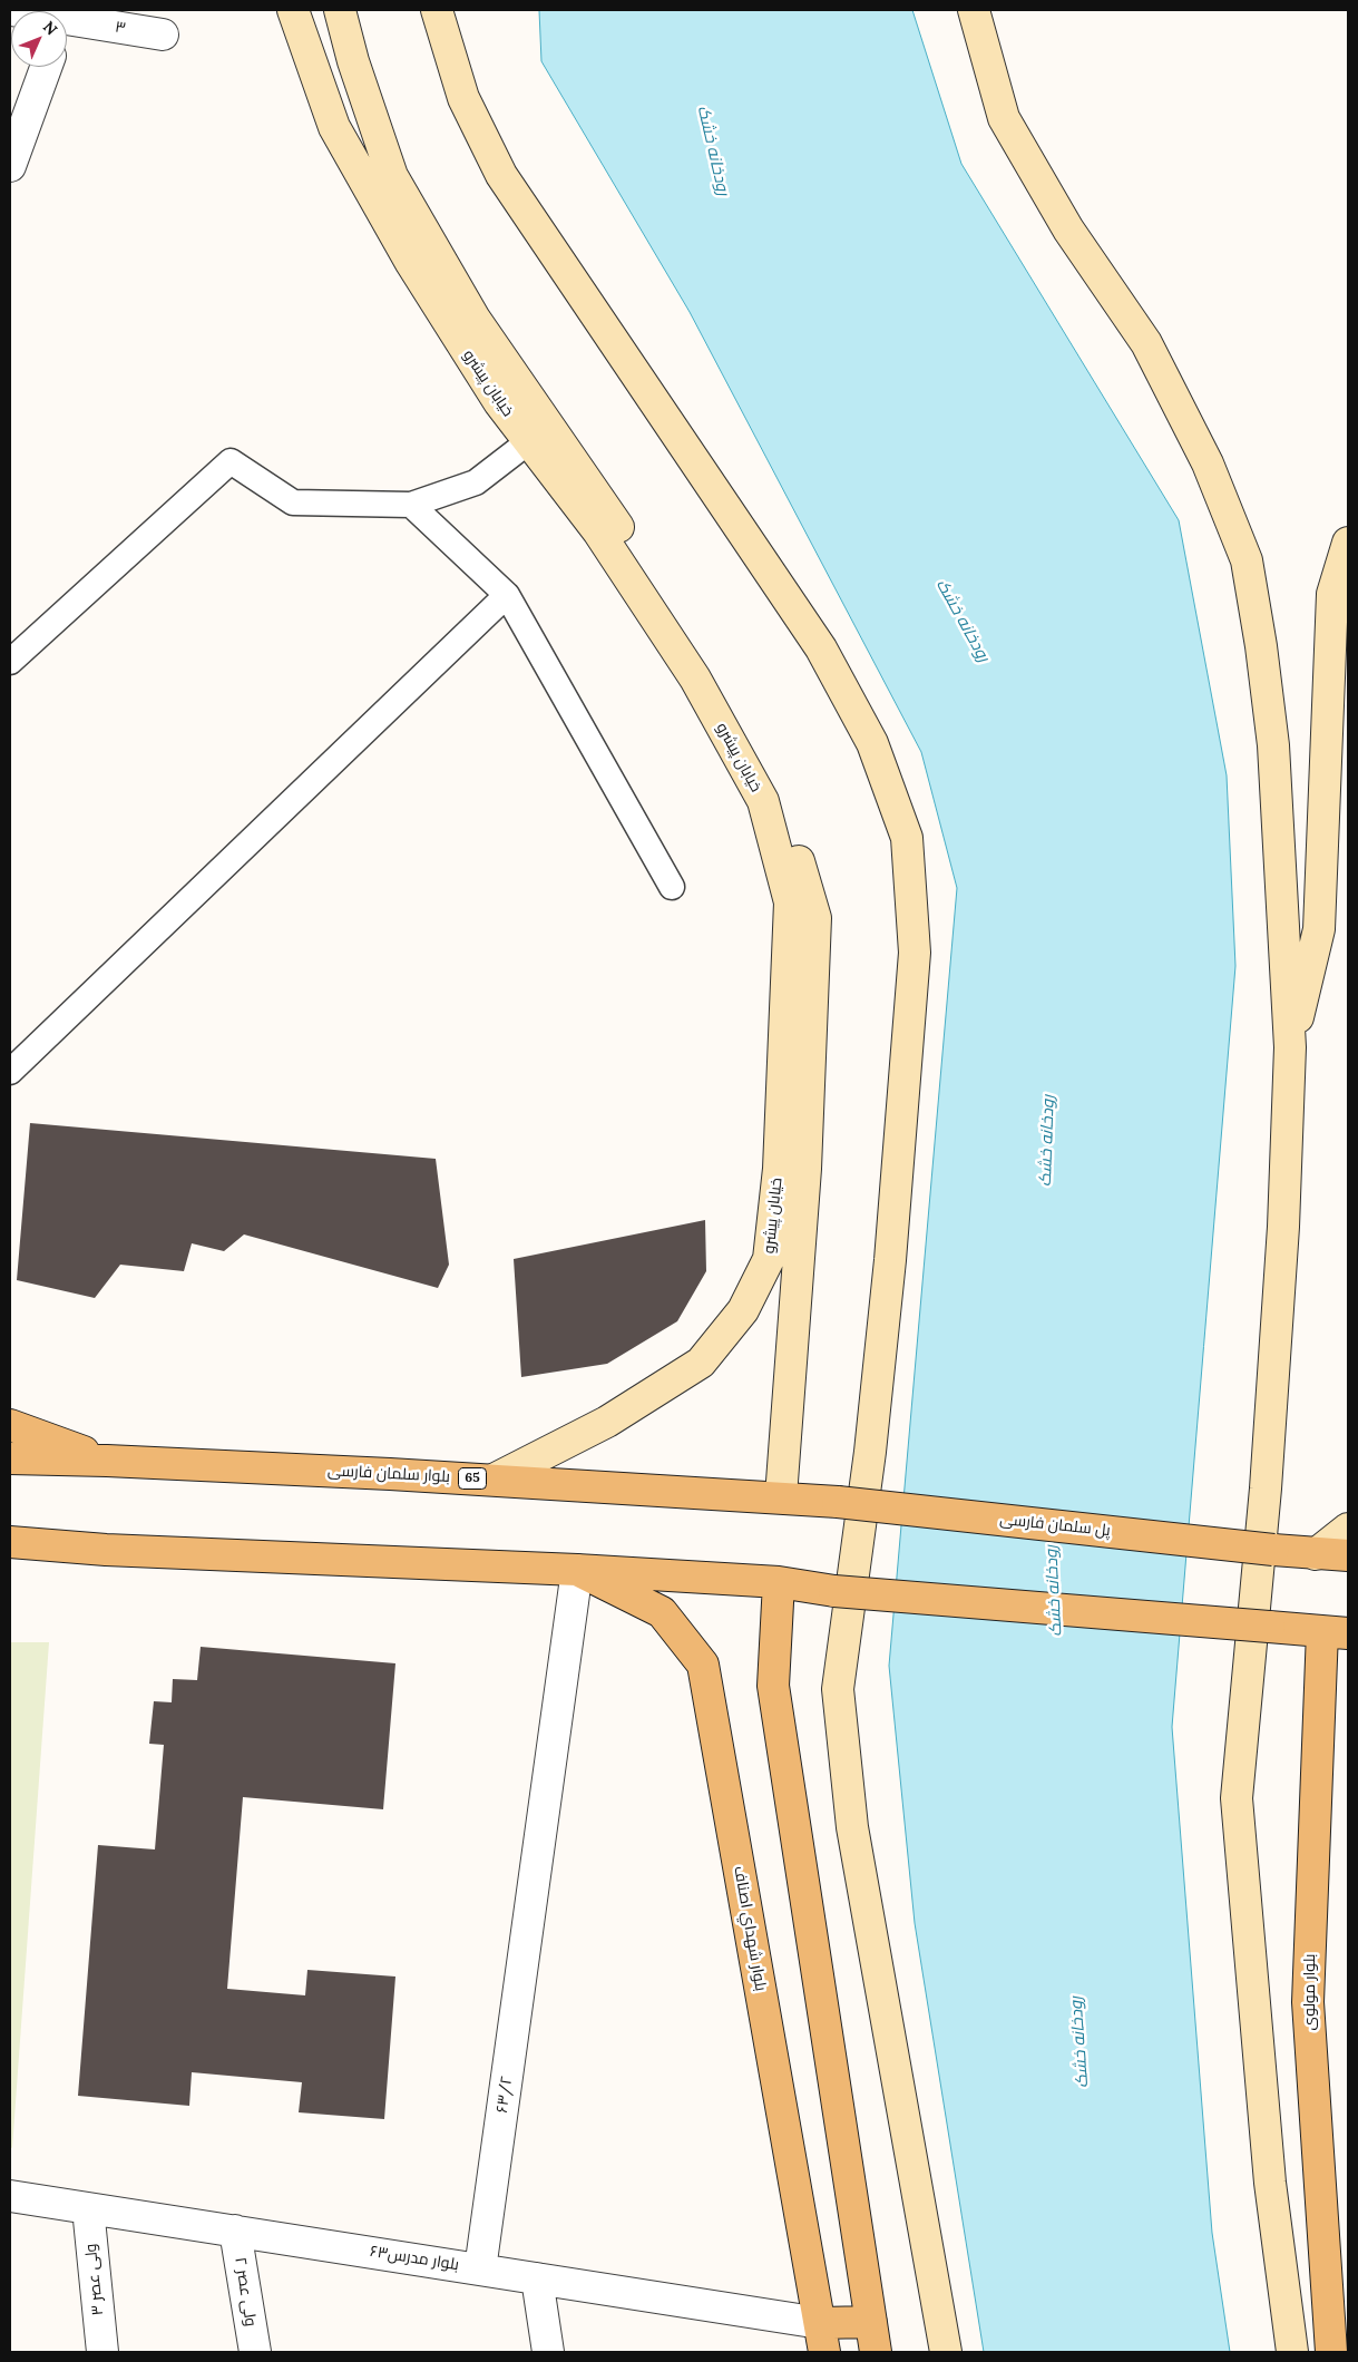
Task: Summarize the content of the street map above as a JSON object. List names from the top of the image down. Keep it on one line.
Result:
{"streets":{"main road":["خیابان پیشرو","بلوار سلمان فارسی","65","پل سلمان فارسی","بلوار شهداي اصناف","بلوار مولوی"],"street":["۳","۶۳/۲","بلوار مدرس۶۳","ولی عصر ۳","ولی عصر ۲"]},"crossings":[["خیابان پیشرو","بلوار سلمان فارسی"],["بلوار سلمان فارسی","پل سلمان فارسی"],["65","پل سلمان فارسی"],["بلوار شهداي اصناف","۶۳/۲"],["بلوار شهداي اصناف","بلوار مدرس۶۳"],["۶۳/۲","بلوار مدرس۶۳"],["بلوار مدرس۶۳","ولی عصر ۳"],["بلوار مدرس۶۳","ولی عصر ۲"]],"water":["رودخانه خشک"],"north":"top right"}
